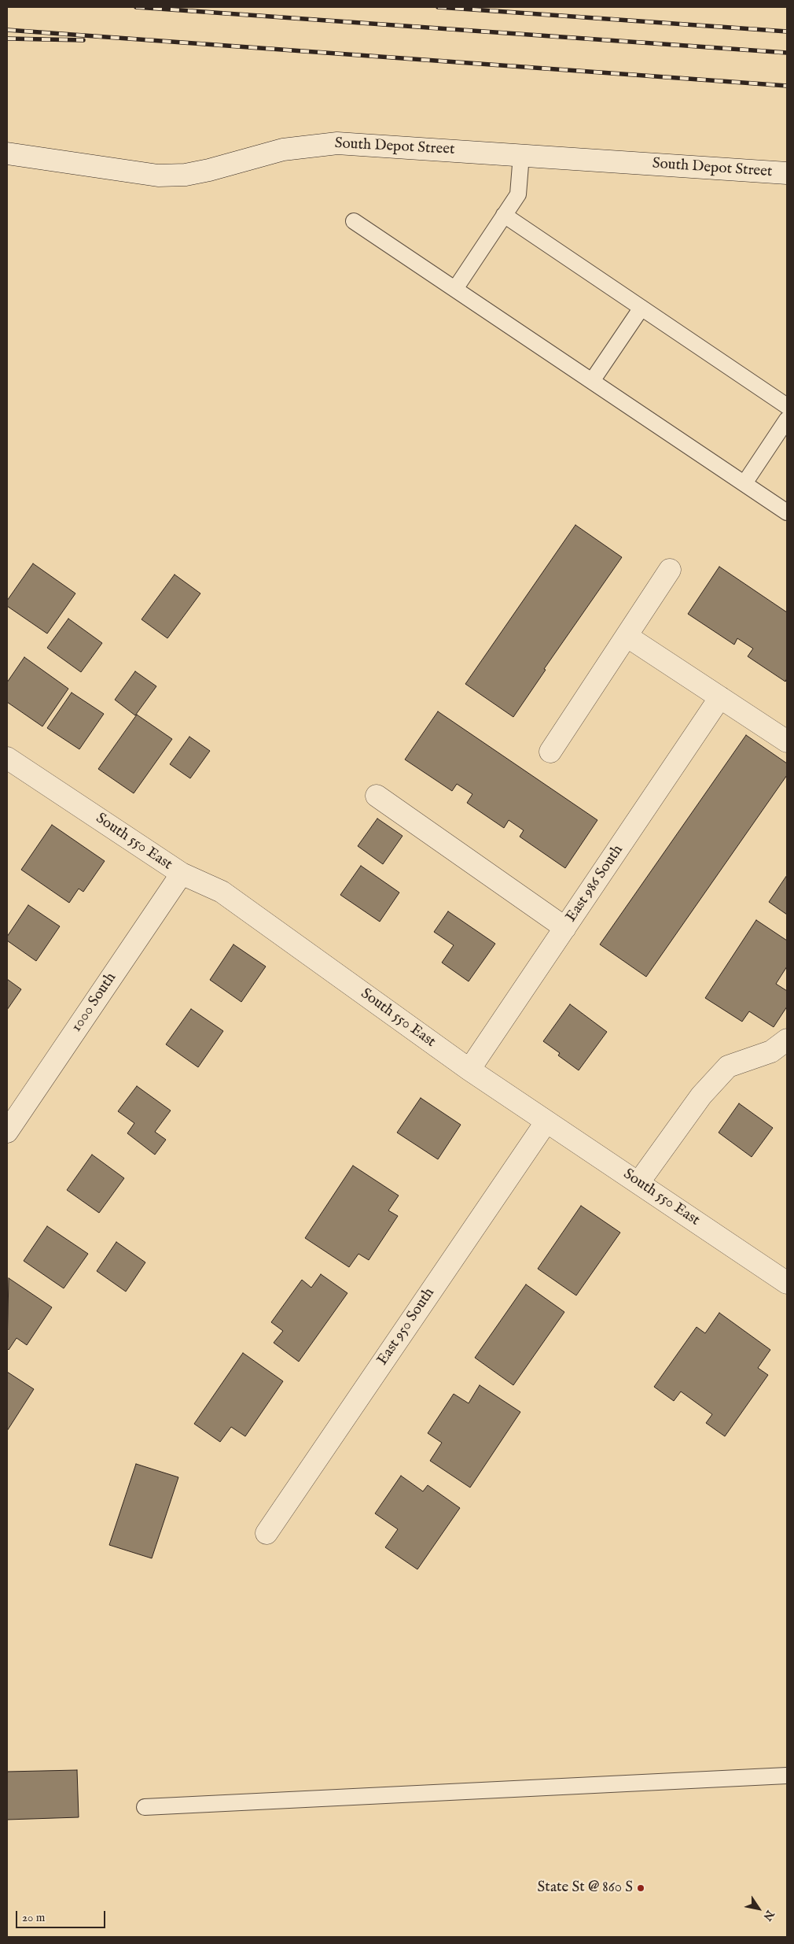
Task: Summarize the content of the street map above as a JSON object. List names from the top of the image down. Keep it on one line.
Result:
{"streets":{"street":["South Depot Street","South 550 East","East 986 South","1000 South","East 950 South"]},"crossings":[["South 550 East","East 986 South"],["South 550 East","1000 South"],["South 550 East","East 950 South"]],"places":["State St @ 860 S"],"scale_bar":"20 m","north":"bottom right"}
